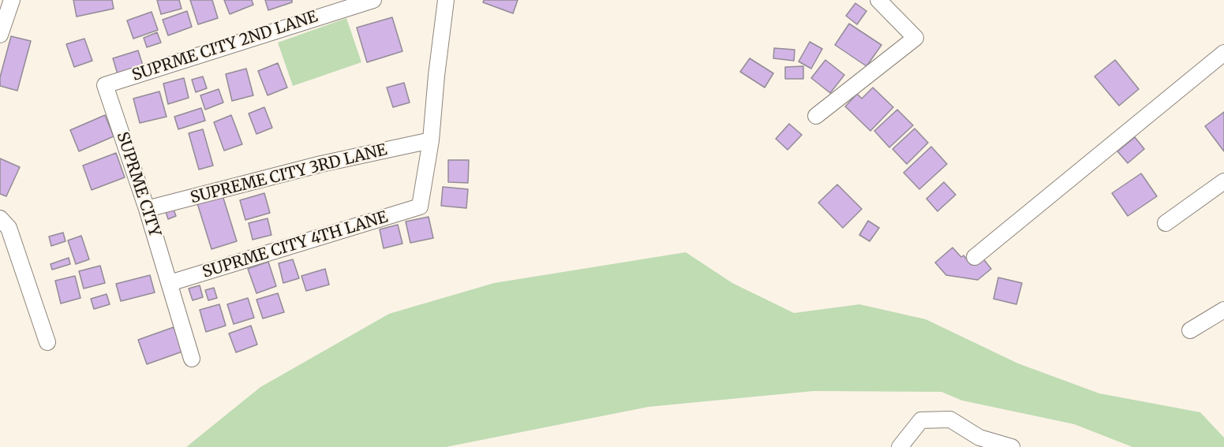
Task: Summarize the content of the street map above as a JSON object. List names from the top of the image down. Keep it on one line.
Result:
{"streets":{"street":["SUPRME CITY 2ND LANE","SUPREME CITY 3RD LANE","SUPRME CITY","SUPRME CITY 4TH LANE"]},"crossings":[["SUPRME CITY 2ND LANE","SUPRME CITY"],["SUPREME CITY 3RD LANE","SUPRME CITY"],["SUPREME CITY 3RD LANE","SUPRME CITY 4TH LANE"],["SUPRME CITY","SUPRME CITY 4TH LANE"]]}
